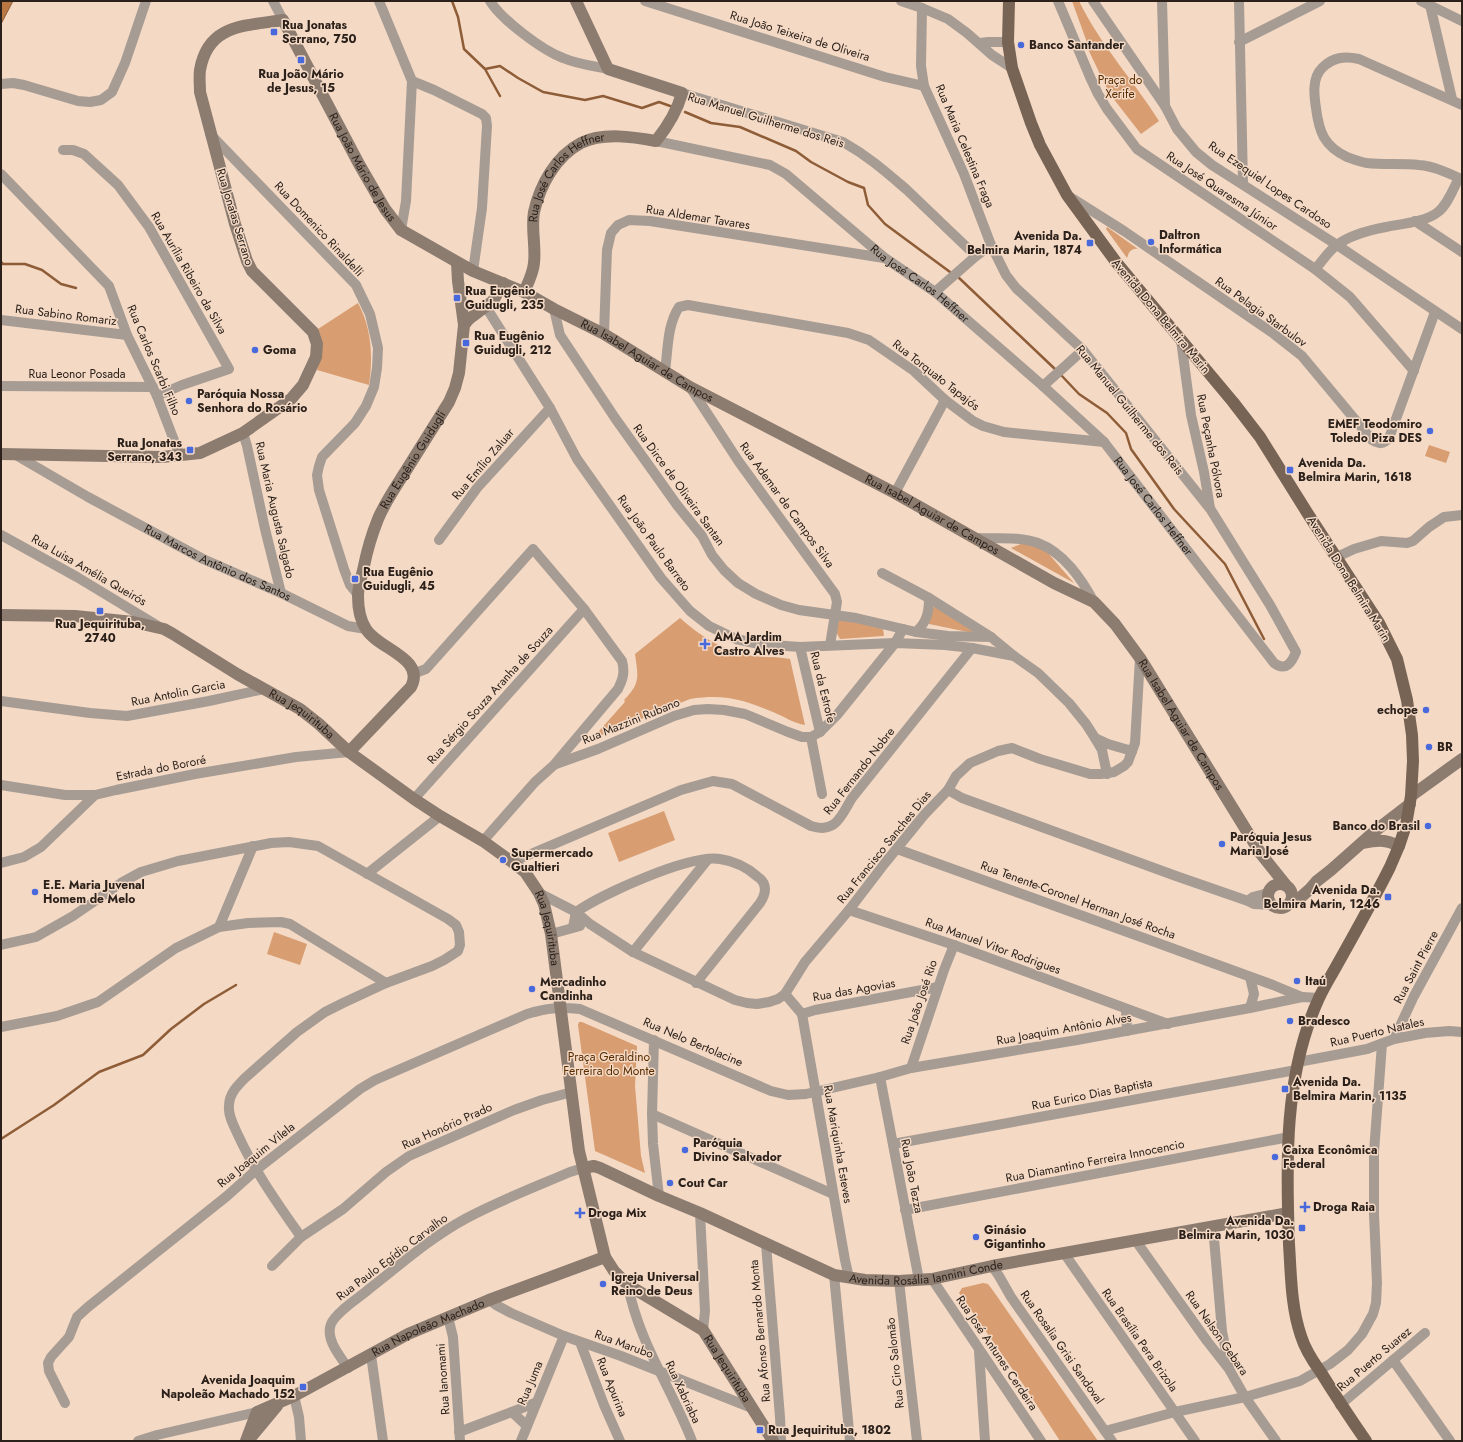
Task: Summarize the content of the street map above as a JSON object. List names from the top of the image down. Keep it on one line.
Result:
{"streets":{"main road":["Avenida Dona Belmira Marin"],"street":["Rua João Teixeira de Oliveira","Rua Manuel Guilherme dos Reis","Rua Maria Celestina Fraga","Rua João Mário de Jesus","Rua José Carlos Heffner","Rua Ezequiel Lopes Cardoso","Rua José Quaresma Júnior","Rua Jonatas Serrano","Rua Aldemar Tavares","Rua Domenico Rinaldelli","Rua Aurília Ribeiro da Silva","Rua Pelagia Starbulov","Rua Sabino Romariz","Rua Carlos Scarbi Filho","Rua Isabel Aguiar de Campos","Rua Leonor Posada","Rua Torquato Tapajós","Rua Peçanha Pólvora","Rua Eugênio Guidugli","Rua Emílio Zaluar","Rua Dirce de Oliveira Santan","Rua Ademar de Campos Silva","Rua Maria Augusta Salgado","Rua João Paulo Barreto","Rua Marcos Antônio dos Santos","Rua Luisa Amélia Queirós","Rua da Estrofe","Rua Antolin Garcia","Rua Sérgio Souza Aranha de Souza","Rua Jequirituba","Rua Mazzini Rubano","Estrada do Bororé","Rua Fernando Nobre","Rua Francisco Sanches Dias","Rua Tenente-Coronel Herman José Rocha","Rua Manuel Vitor Rodrigues","Rua Saint Pierre","Rua das Agovias","Rua João José Rio","Rua Joaquim Antônio Alves","Rua Puerto Natales","Rua Nelo Bertolacine","Rua Eurico Dias Baptista","Rua Honório Prado","Rua Mariquinha Esteves","Rua Joaquim Vilela","Rua Diamantino Ferreira Innocencio","Rua João Tezza","Rua Paulo Egídio Carvalho","Avenida Rosália Iannini Conde","Rua Napoleão Machado","Rua Afonso Bernardo Monta","Rua Nelson Gebara","Rua Brasília Pera Brizola","Rua Marubo","Rua Rosalia Grisi Sandoval","Rua José Antunes Cerdeira","Rua Puerto Suarez","Rua Ciro Salomão","Rua Ianomami","Rua Juma","Rua Apurina","Rua Xabriaba"]},"crossings":[["Rua João Teixeira de Oliveira","Rua Maria Celestina Fraga"],["Rua Manuel Guilherme dos Reis","Rua Maria Celestina Fraga"],["Rua Manuel Guilherme dos Reis","Rua José Carlos Heffner"],["Rua Manuel Guilherme dos Reis","Rua Peçanha Pólvora"],["Rua João Mário de Jesus","Rua Jonatas Serrano"],["Rua João Mário de Jesus","Rua Isabel Aguiar de Campos"],["Rua João Mário de Jesus","Rua Eugênio Guidugli"],["Rua José Carlos Heffner","Rua Aldemar Tavares"],["Rua José Carlos Heffner","Rua Isabel Aguiar de Campos"],["Rua José Carlos Heffner","Rua Torquato Tapajós"],["Rua Ezequiel Lopes Cardoso","Rua Pelagia Starbulov"],["Rua José Quaresma Júnior","Rua Pelagia Starbulov"],["Rua Jonatas Serrano","Rua Domenico Rinaldelli"],["Rua Jonatas Serrano","Rua Carlos Scarbi Filho"],["Rua Jonatas Serrano","Rua Maria Augusta Salgado"],["Rua Jonatas Serrano","Rua Marcos Antônio dos Santos"],["Rua Aldemar Tavares","Rua Isabel Aguiar de Campos"],["Rua Domenico Rinaldelli","Rua Eugênio Guidugli"],["Rua Aurília Ribeiro da Silva","Rua Carlos Scarbi Filho"],["Rua Aurília Ribeiro da Silva","Rua Leonor Posada"],["Rua Pelagia Starbulov","Avenida Dona Belmira Marin"],["Rua Sabino Romariz","Rua Carlos Scarbi Filho"],["Avenida Dona Belmira Marin","Rua Peçanha Pólvora"],["Avenida Dona Belmira Marin","Rua Joaquim Antônio Alves"],["Avenida Dona Belmira Marin","Rua Puerto Natales"],["Avenida Dona Belmira Marin","Rua Eurico Dias Baptista"],["Avenida Dona Belmira Marin","Rua Diamantino Ferreira Innocencio"],["Avenida Dona Belmira Marin","Avenida Rosália Iannini Conde"],["Avenida Dona Belmira Marin","Rua Puerto Suarez"],["Rua Carlos Scarbi Filho","Rua Leonor Posada"],["Rua Isabel Aguiar de Campos","Rua Torquato Tapajós"],["Rua Isabel Aguiar de Campos","Rua Dirce de Oliveira Santan"],["Rua Isabel Aguiar de Campos","Rua Ademar de Campos Silva"],["Rua Isabel Aguiar de Campos","Rua Francisco Sanches Dias"],["Rua Eugênio Guidugli","Rua Marcos Antônio dos Santos"],["Rua Emílio Zaluar","Rua João Paulo Barreto"],["Rua Dirce de Oliveira Santan","Rua Ademar de Campos Silva"],["Rua Ademar de Campos Silva","Rua João Paulo Barreto"],["Rua Maria Augusta Salgado","Rua Marcos Antônio dos Santos"],["Rua João Paulo Barreto","Rua da Estrofe"],["Rua João Paulo Barreto","Rua Fernando Nobre"],["Rua Luisa Amélia Queirós","Rua Jequirituba"],["Rua da Estrofe","Rua Mazzini Rubano"],["Rua Antolin Garcia","Rua Jequirituba"],["Rua Sérgio Souza Aranha de Souza","Rua Jequirituba"],["Rua Jequirituba","Estrada do Bororé"],["Rua Jequirituba","Rua Fernando Nobre"],["Rua Jequirituba","Rua Nelo Bertolacine"],["Rua Jequirituba","Rua Honório Prado"],["Rua Jequirituba","Rua Joaquim Vilela"],["Rua Jequirituba","Rua Paulo Egídio Carvalho"],["Rua Jequirituba","Avenida Rosália Iannini Conde"],["Rua Jequirituba","Rua Napoleão Machado"],["Rua Jequirituba","Rua Afonso Bernardo Monta"],["Rua Jequirituba","Rua Marubo"],["Rua Jequirituba","Rua Xabriaba"],["Rua Francisco Sanches Dias","Rua Tenente-Coronel Herman José Rocha"],["Rua Francisco Sanches Dias","Rua Manuel Vitor Rodrigues"],["Rua Francisco Sanches Dias","Rua das Agovias"],["Rua Tenente-Coronel Herman José Rocha","Rua Joaquim Antônio Alves"],["Rua Manuel Vitor Rodrigues","Rua João José Rio"],["Rua Manuel Vitor Rodrigues","Rua Joaquim Antônio Alves"],["Rua Saint Pierre","Rua Puerto Natales"],["Rua das Agovias","Rua João José Rio"],["Rua das Agovias","Rua Mariquinha Esteves"],["Rua João José Rio","Rua Joaquim Antônio Alves"],["Rua Joaquim Antônio Alves","Rua Nelo Bertolacine"],["Rua Joaquim Antônio Alves","Rua Mariquinha Esteves"],["Rua Joaquim Antônio Alves","Rua João Tezza"],["Rua Puerto Natales","Rua Eurico Dias Baptista"],["Rua Nelo Bertolacine","Rua Mariquinha Esteves"],["Rua Nelo Bertolacine","Rua Joaquim Vilela"],["Rua Eurico Dias Baptista","Rua João Tezza"],["Rua Mariquinha Esteves","Avenida Rosália Iannini Conde"],["Rua Diamantino Ferreira Innocencio","Rua João Tezza"],["Rua João Tezza","Avenida Rosália Iannini Conde"],["Rua Paulo Egídio Carvalho","Avenida Rosália Iannini Conde"],["Rua Paulo Egídio Carvalho","Rua Napoleão Machado"],["Avenida Rosália Iannini Conde","Rua Afonso Bernardo Monta"],["Avenida Rosália Iannini Conde","Rua Nelson Gebara"],["Avenida Rosália Iannini Conde","Rua Brasília Pera Brizola"],["Avenida Rosália Iannini Conde","Rua Rosalia Grisi Sandoval"],["Avenida Rosália Iannini Conde","Rua José Antunes Cerdeira"],["Avenida Rosália Iannini Conde","Rua Ciro Salomão"],["Rua Napoleão Machado","Rua Marubo"],["Rua Napoleão Machado","Rua Ianomami"],["Rua Marubo","Rua Juma"],["Rua Marubo","Rua Apurina"],["Rua Marubo","Rua Xabriaba"]],"parks":["Praça do Xerife","Praça Geraldino Ferreira do Monte"],"places":{"transit":["Rua Jonatas Serrano, 750","Rua João Mário de Jesus, 15","Avenida Da. Belmira Marin, 1874","Rua Eugênio Guidugli, 235","Rua Eugênio Guidugli, 212","Rua Jonatas Serrano, 343","Avenida Da. Belmira Marin, 1618","Rua Eugênio Guidugli, 45","Rua Jequirituba, 2740","Avenida Da. Belmira Marin, 1246","Avenida Da. Belmira Marin, 1135","Avenida Da. Belmira Marin, 1030","Avenida Joaquim Napoleão Machado 152","Rua Jequirituba, 1802"],"other":["Banco Santander","Daltron Informática","Goma","Paróquia Nossa Senhora do Rosário","EMEF Teodomiro Toledo Piza DES","echope","BR","Banco do Brasil","Paróquia Jesus Maria José","Supermercado Gualtieri","E.E. Maria Juvenal Homem de Melo","Itaú","Mercadinho Candinha","Bradesco","Paróquia Divino Salvador","Caixa Econômica Federal","Cout Car","Ginásio Gigantinho","Igreja Universal Reino de Deus"],"health":["AMA Jardim Castro Alves","Droga Raia","Droga Mix"]}}
